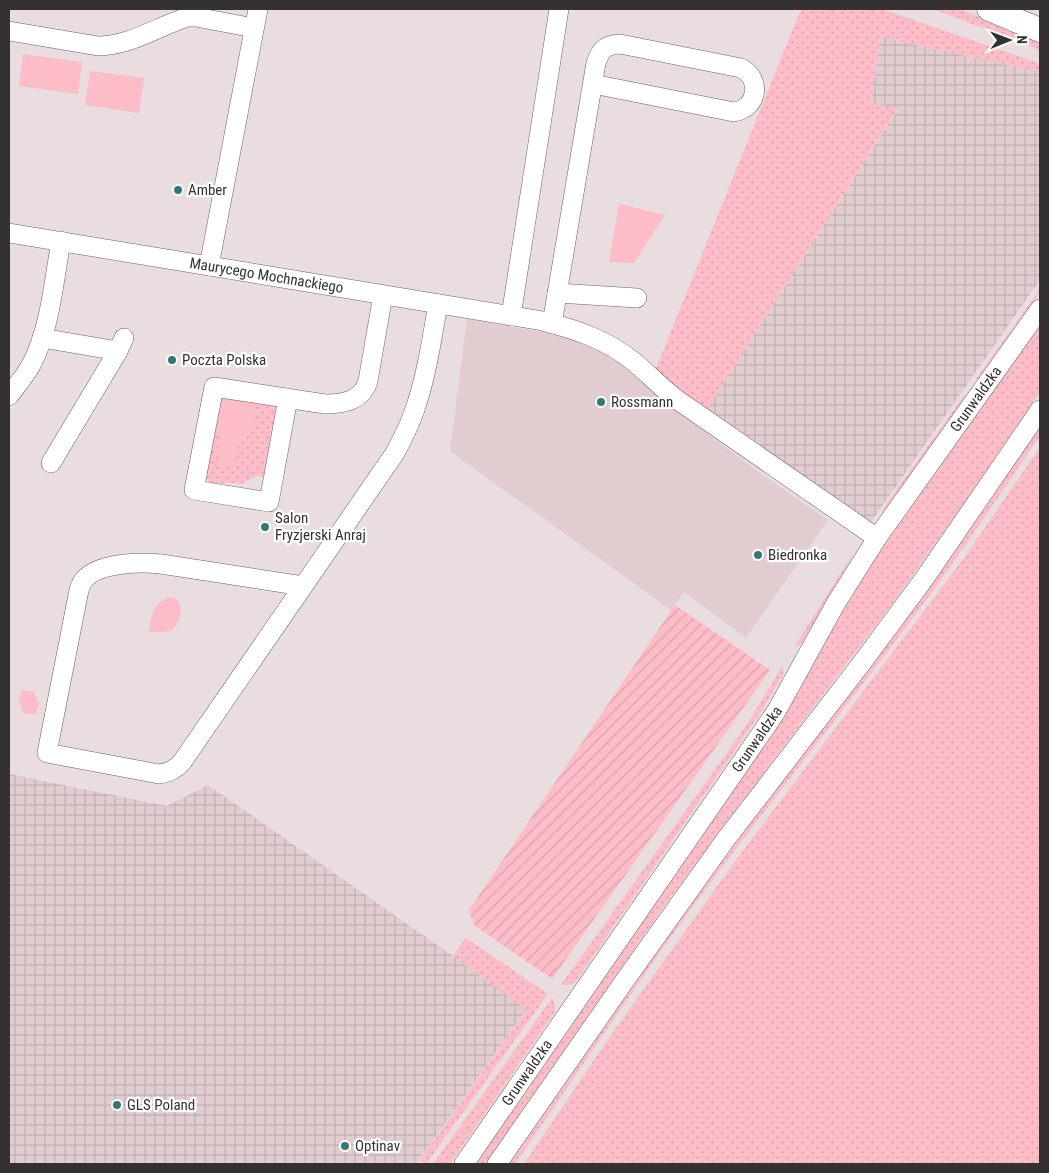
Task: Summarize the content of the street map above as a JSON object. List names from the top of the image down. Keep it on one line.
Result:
{"streets":{"street":["Maurycego Mochnackiego","Grunwaldzka"]},"crossings":[["Maurycego Mochnackiego","Grunwaldzka"]],"places":["Amber","Poczta Polska","Rossmann","Salon Fryzjerski Anraj","Biedronka","GLS Poland","Optinav"],"north":"right"}
